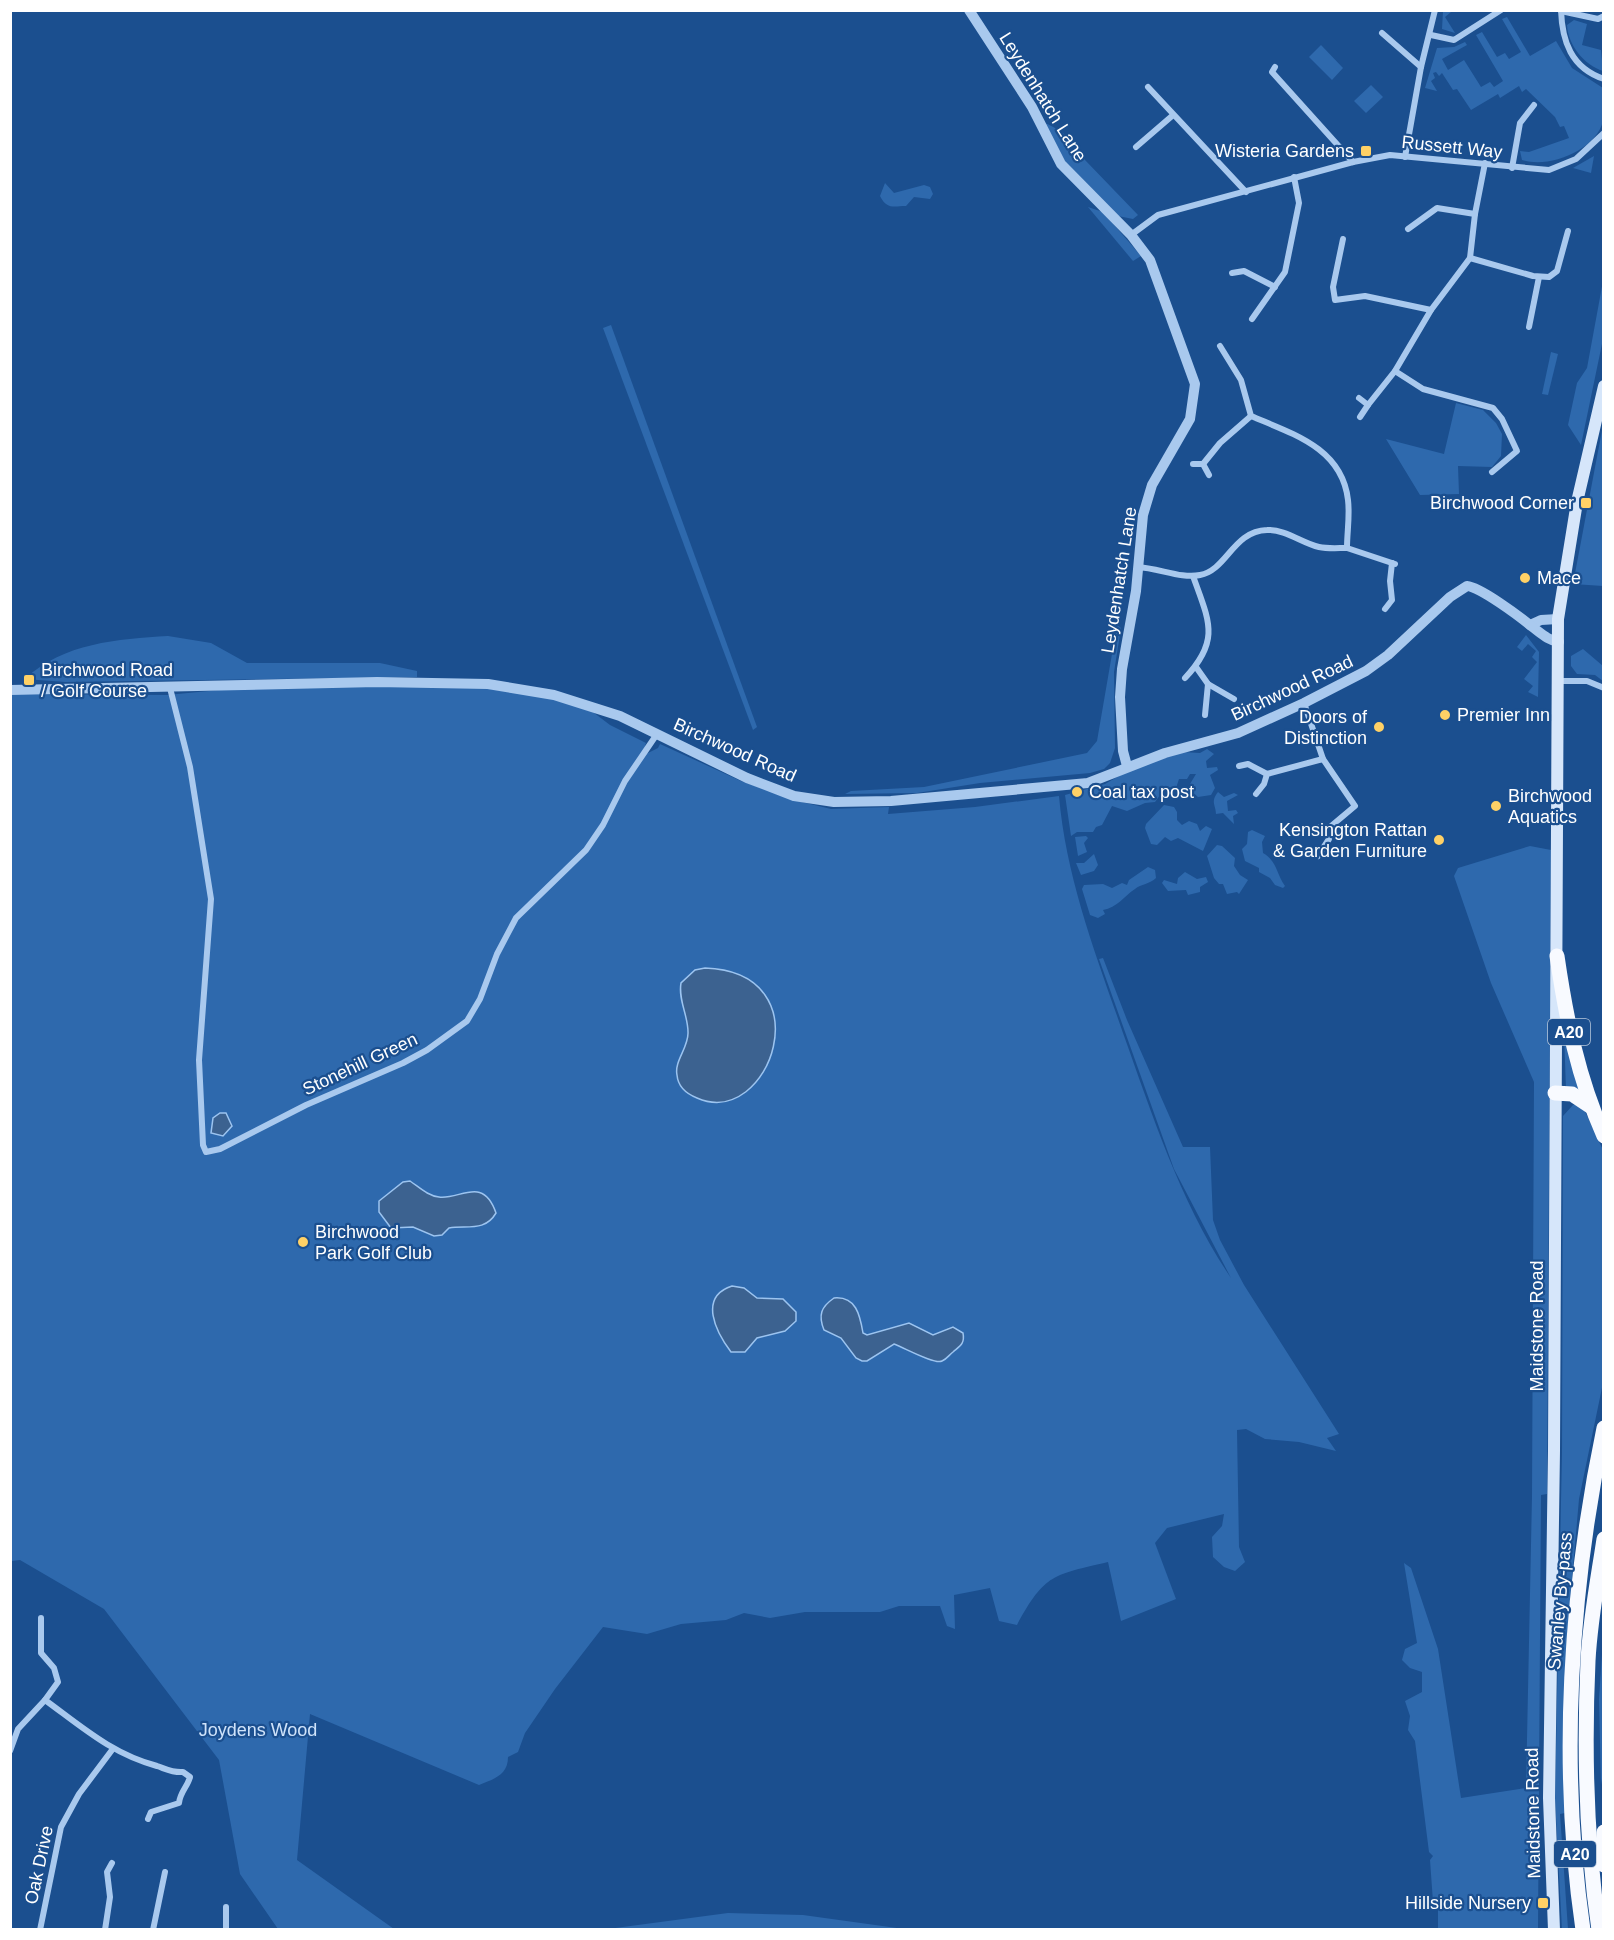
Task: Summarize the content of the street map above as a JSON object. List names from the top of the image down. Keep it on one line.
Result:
{"streets":{"highway":["A20","Swanley By-pass"],"main road":["Maidstone Road"],"street":["Leydenhatch Lane","Russett Way","Birchwood Road","Stonehill Green","Oak Drive"]},"crossings":[["Leydenhatch Lane","Russett Way"],["Leydenhatch Lane","Birchwood Road"],["Birchwood Road","Stonehill Green"],["Birchwood Road","Maidstone Road"],["A20","Maidstone Road"]],"parks":["Joydens Wood"],"places":{"transit":["Wisteria Gardens","Birchwood Corner","Birchwood Road / Golf Course","Hillside Nursery"],"other":["Mace","Premier Inn","Doors of Distinction","Coal tax post","Birchwood Aquatics","Kensington Rattan & Garden Furniture","Birchwood Park Golf Club"]}}
